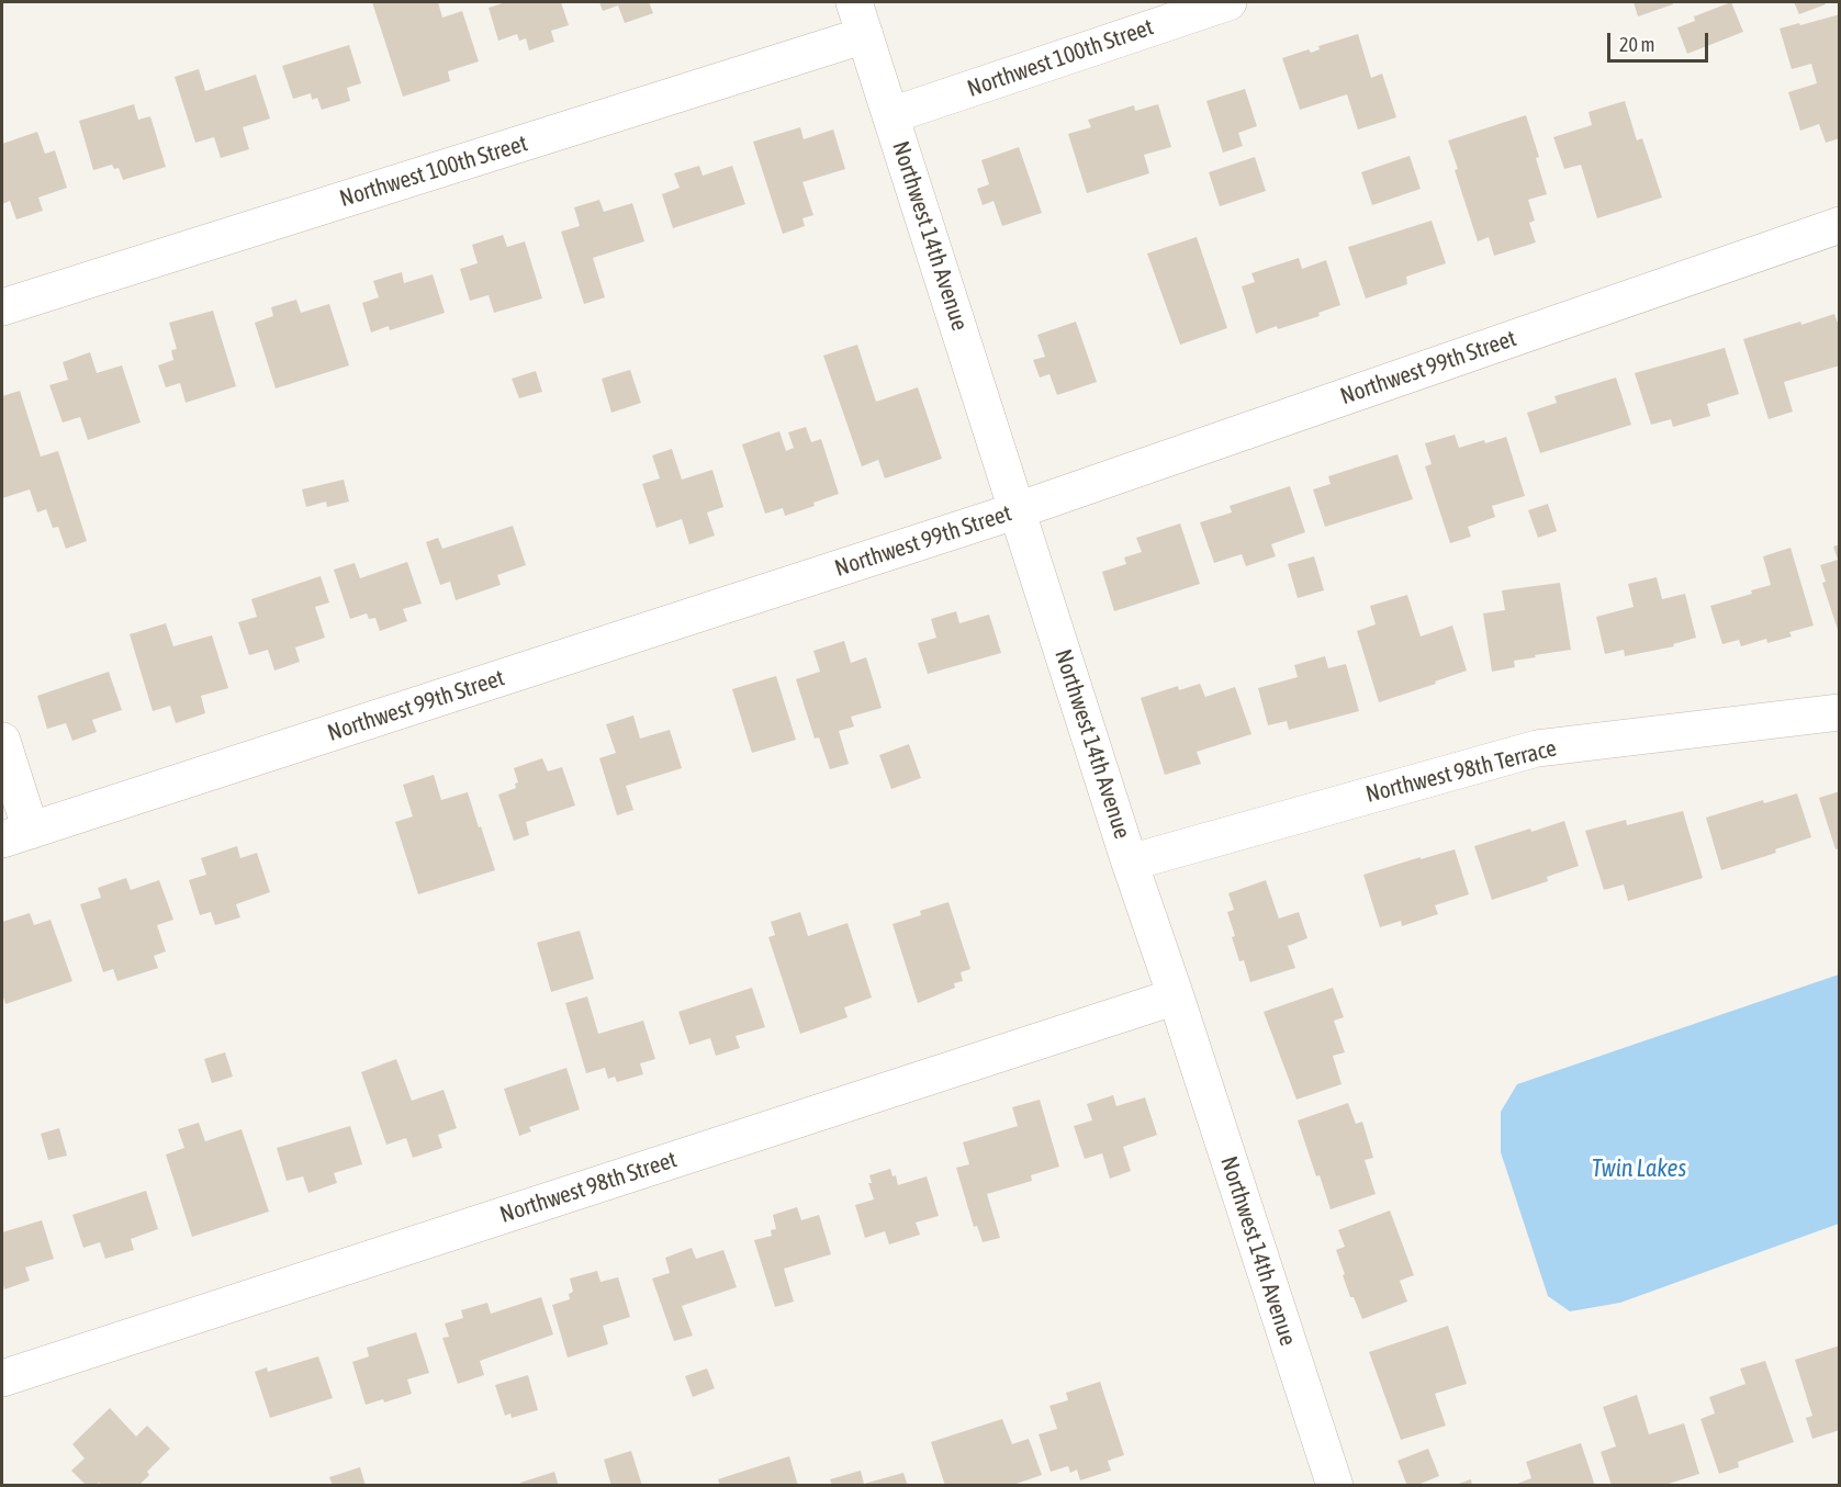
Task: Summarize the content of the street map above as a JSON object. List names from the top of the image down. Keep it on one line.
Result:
{"streets":{"street":["Northwest 100th Street","Northwest 14th Avenue","Northwest 99th Street","Northwest 98th Terrace","Northwest 98th Street"]},"crossings":[["Northwest 100th Street","Northwest 14th Avenue"],["Northwest 14th Avenue","Northwest 99th Street"],["Northwest 14th Avenue","Northwest 98th Terrace"],["Northwest 14th Avenue","Northwest 98th Street"]],"water":["Twin Lakes"],"scale_bar":"20 m"}
